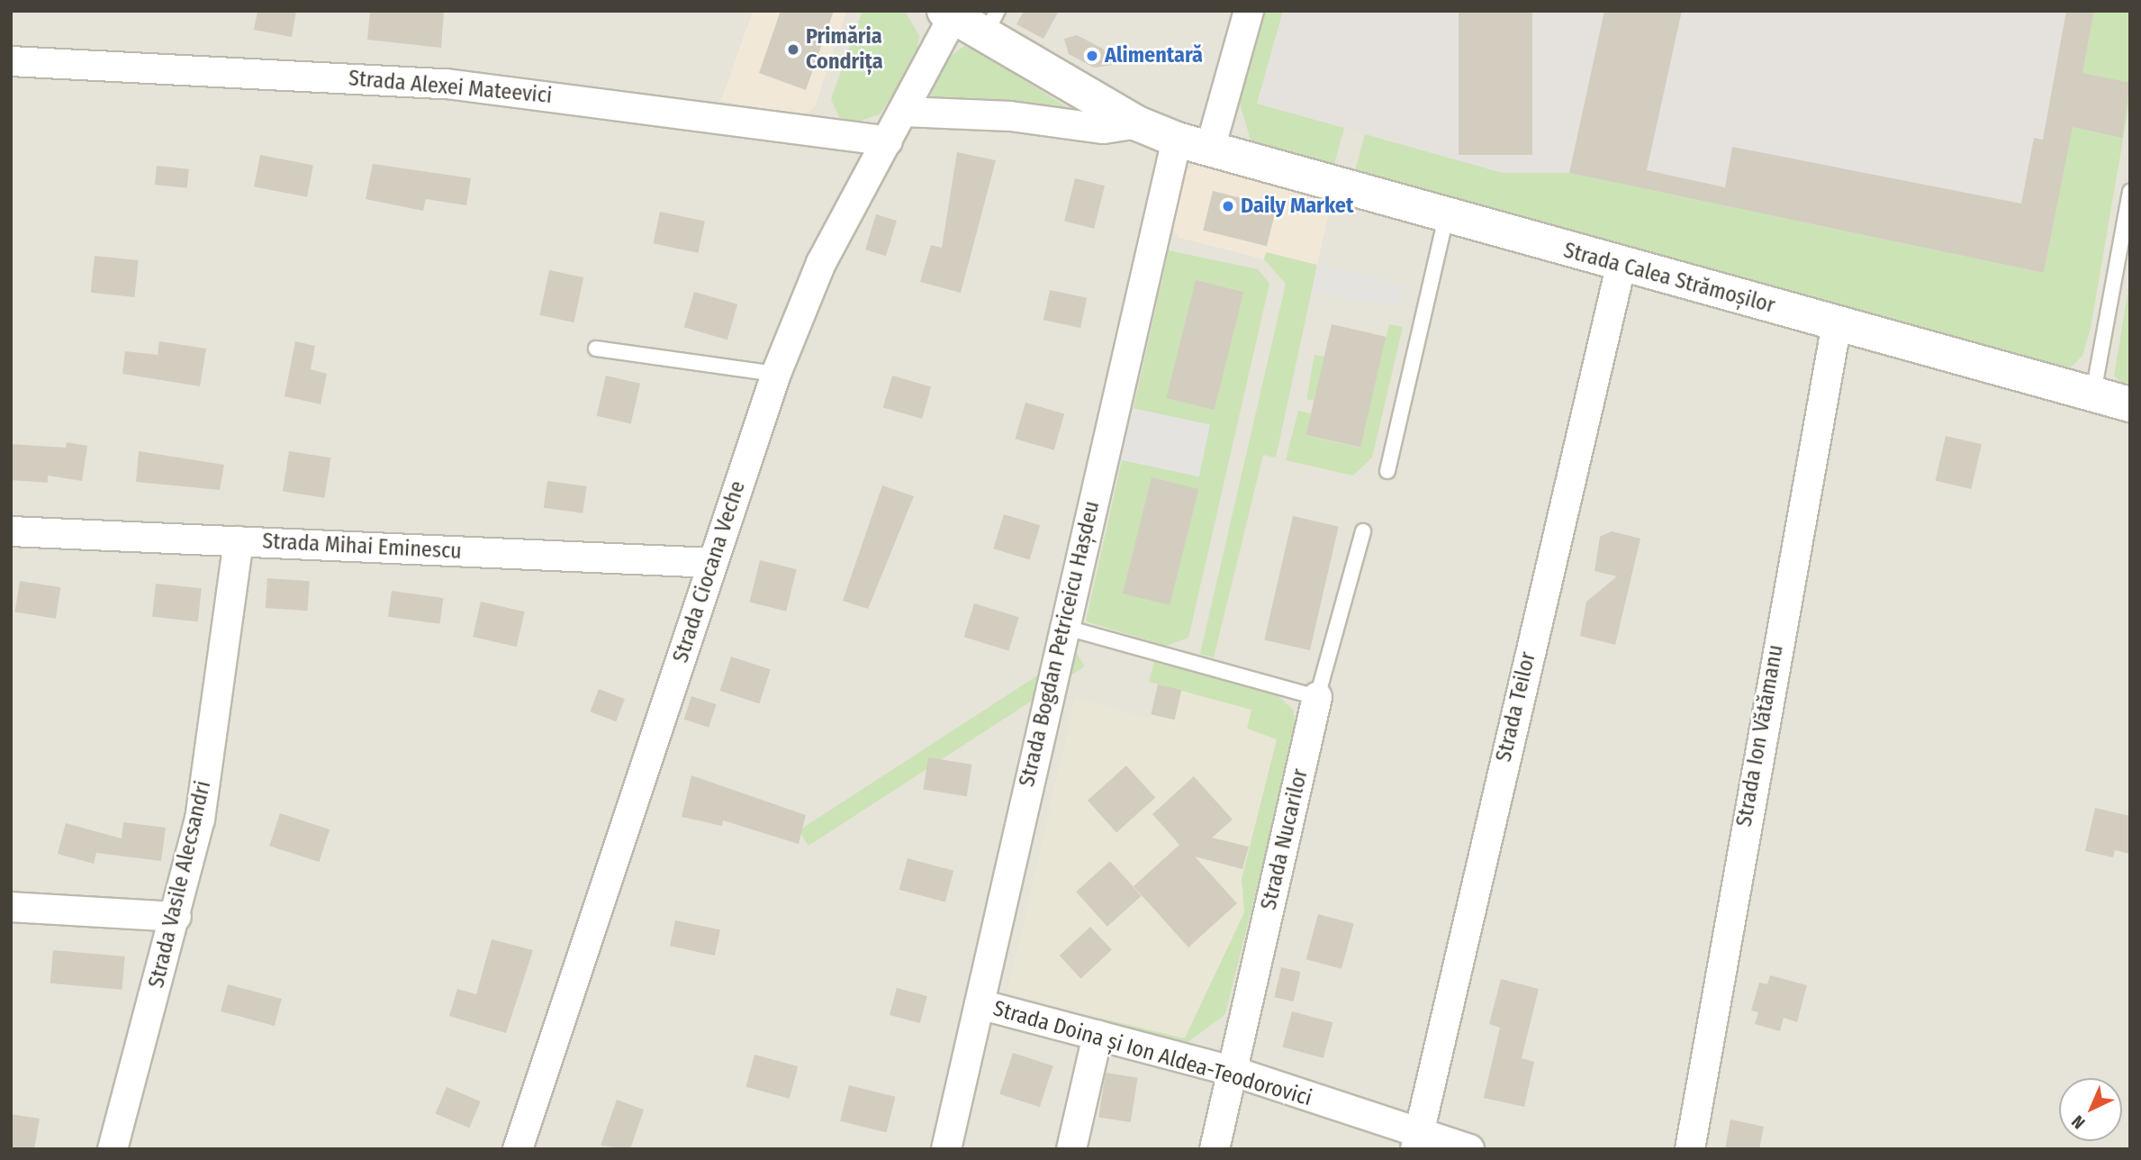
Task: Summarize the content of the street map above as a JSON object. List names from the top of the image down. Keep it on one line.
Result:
{"streets":{"street":["Strada Alexei Mateevici","Strada Calea Strămoșilor","Strada Mihai Eminescu","Strada Ciocana Veche","Strada Bogdan Petriceicu Hașdeu","Strada Teilor","Strada Ion Vătămanu","Strada Nucarilor","Strada Vasile Alecsandri","Strada Doina și Ion Aldea-Teodorovici"]},"crossings":[["Strada Alexei Mateevici","Strada Ciocana Veche"],["Strada Calea Strămoșilor","Strada Ciocana Veche"],["Strada Calea Strămoșilor","Strada Bogdan Petriceicu Hașdeu"],["Strada Calea Strămoșilor","Strada Teilor"],["Strada Calea Strămoșilor","Strada Ion Vătămanu"],["Strada Mihai Eminescu","Strada Ciocana Veche"],["Strada Mihai Eminescu","Strada Vasile Alecsandri"],["Strada Bogdan Petriceicu Hașdeu","Strada Doina și Ion Aldea-Teodorovici"],["Strada Teilor","Strada Doina și Ion Aldea-Teodorovici"],["Strada Nucarilor","Strada Doina și Ion Aldea-Teodorovici"]],"places":["Primăria Condrița","Alimentară","Daily Market"],"north":"bottom left"}
